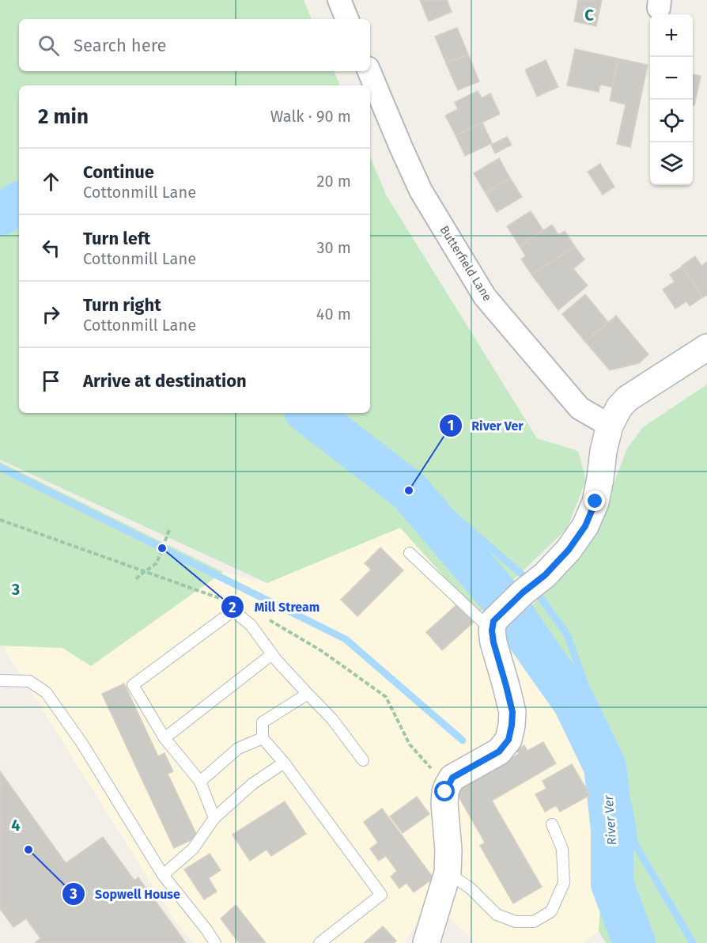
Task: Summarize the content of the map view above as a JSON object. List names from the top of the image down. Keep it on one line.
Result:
{"streets":{"street":["Butterfield Lane"]},"water":["River Ver"],"places":["River Ver","Mill Stream","Sopwell House"],"page":{"map_buttons":["+","−"],"search":"Search here","heading":["2 min","Walk · 90 m"],"list":[["Continue","Cottonmill Lane","20 m"],["Turn left","Cottonmill Lane","30 m"],["Turn right","Cottonmill Lane","40 m"],"Arrive at destination"]},"grid":{"columns":["C"],"rows":["3","4"]}}
